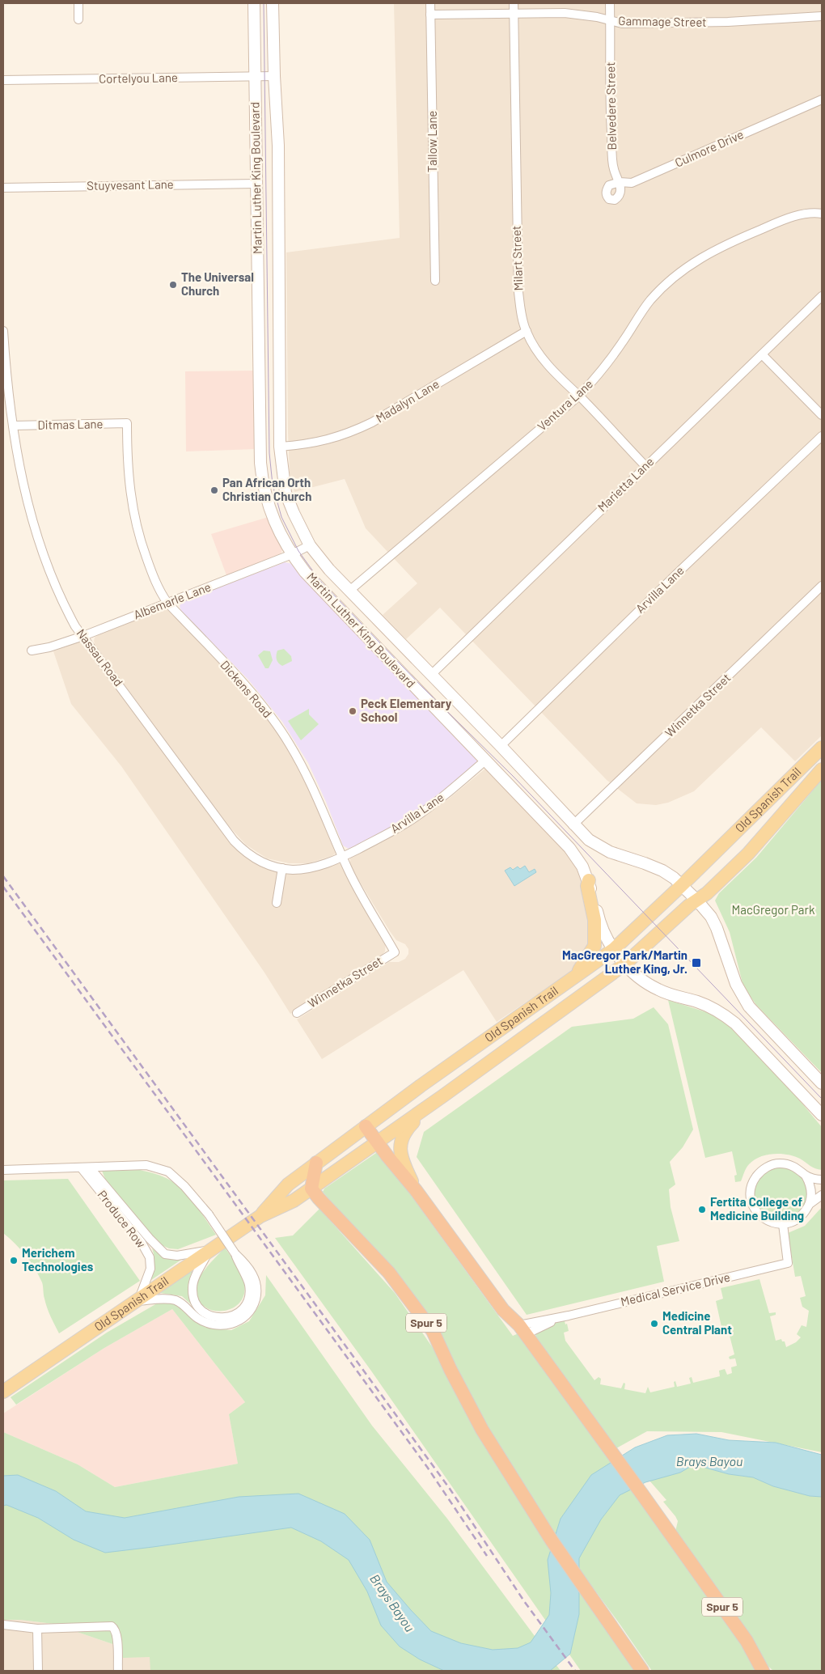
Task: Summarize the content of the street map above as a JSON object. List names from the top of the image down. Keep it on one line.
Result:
{"streets":{"highway":["Spur 5"],"main road":["Martin Luther King Boulevard","Old Spanish Trail"],"street":["Gammage Street","Cortelyou Lane","Belvedere Street","Tallow Lane","Culmore Drive","Stuyvesant Lane","Milart Street","Madalyn Lane","Ventura Lane","Ditmas Lane","Marietta Lane","Arvilla Lane","Albemarle Lane","Nassau Road","Dickens Road","Winnetka Street","Produce Row","Medical Service Drive"]},"crossings":[["Gammage Street","Belvedere Street"],["Gammage Street","Tallow Lane"],["Gammage Street","Milart Street"],["Cortelyou Lane","Martin Luther King Boulevard"],["Belvedere Street","Culmore Drive"],["Martin Luther King Boulevard","Stuyvesant Lane"],["Martin Luther King Boulevard","Madalyn Lane"],["Martin Luther King Boulevard","Ventura Lane"],["Martin Luther King Boulevard","Marietta Lane"],["Martin Luther King Boulevard","Arvilla Lane"],["Martin Luther King Boulevard","Albemarle Lane"],["Martin Luther King Boulevard","Winnetka Street"],["Martin Luther King Boulevard","Old Spanish Trail"],["Milart Street","Madalyn Lane"],["Milart Street","Ventura Lane"],["Milart Street","Marietta Lane"],["Ditmas Lane","Nassau Road"],["Ditmas Lane","Dickens Road"],["Arvilla Lane","Nassau Road"],["Arvilla Lane","Dickens Road"],["Albemarle Lane","Nassau Road"],["Albemarle Lane","Dickens Road"],["Nassau Road","Dickens Road"],["Dickens Road","Winnetka Street"],["Old Spanish Trail","Produce Row"],["Old Spanish Trail","Spur 5"],["Medical Service Drive","Spur 5"]],"water":["Brays Bayou"],"parks":["MacGregor Park"],"places":{"other":["The Universal Church","Pan African Orth Christian Church","Peck Elementary School","Fertita College of Medicine Building","Merichem Technologies","Medicine Central Plant"],"transit":["MacGregor Park/Martin Luther King, Jr."]}}
